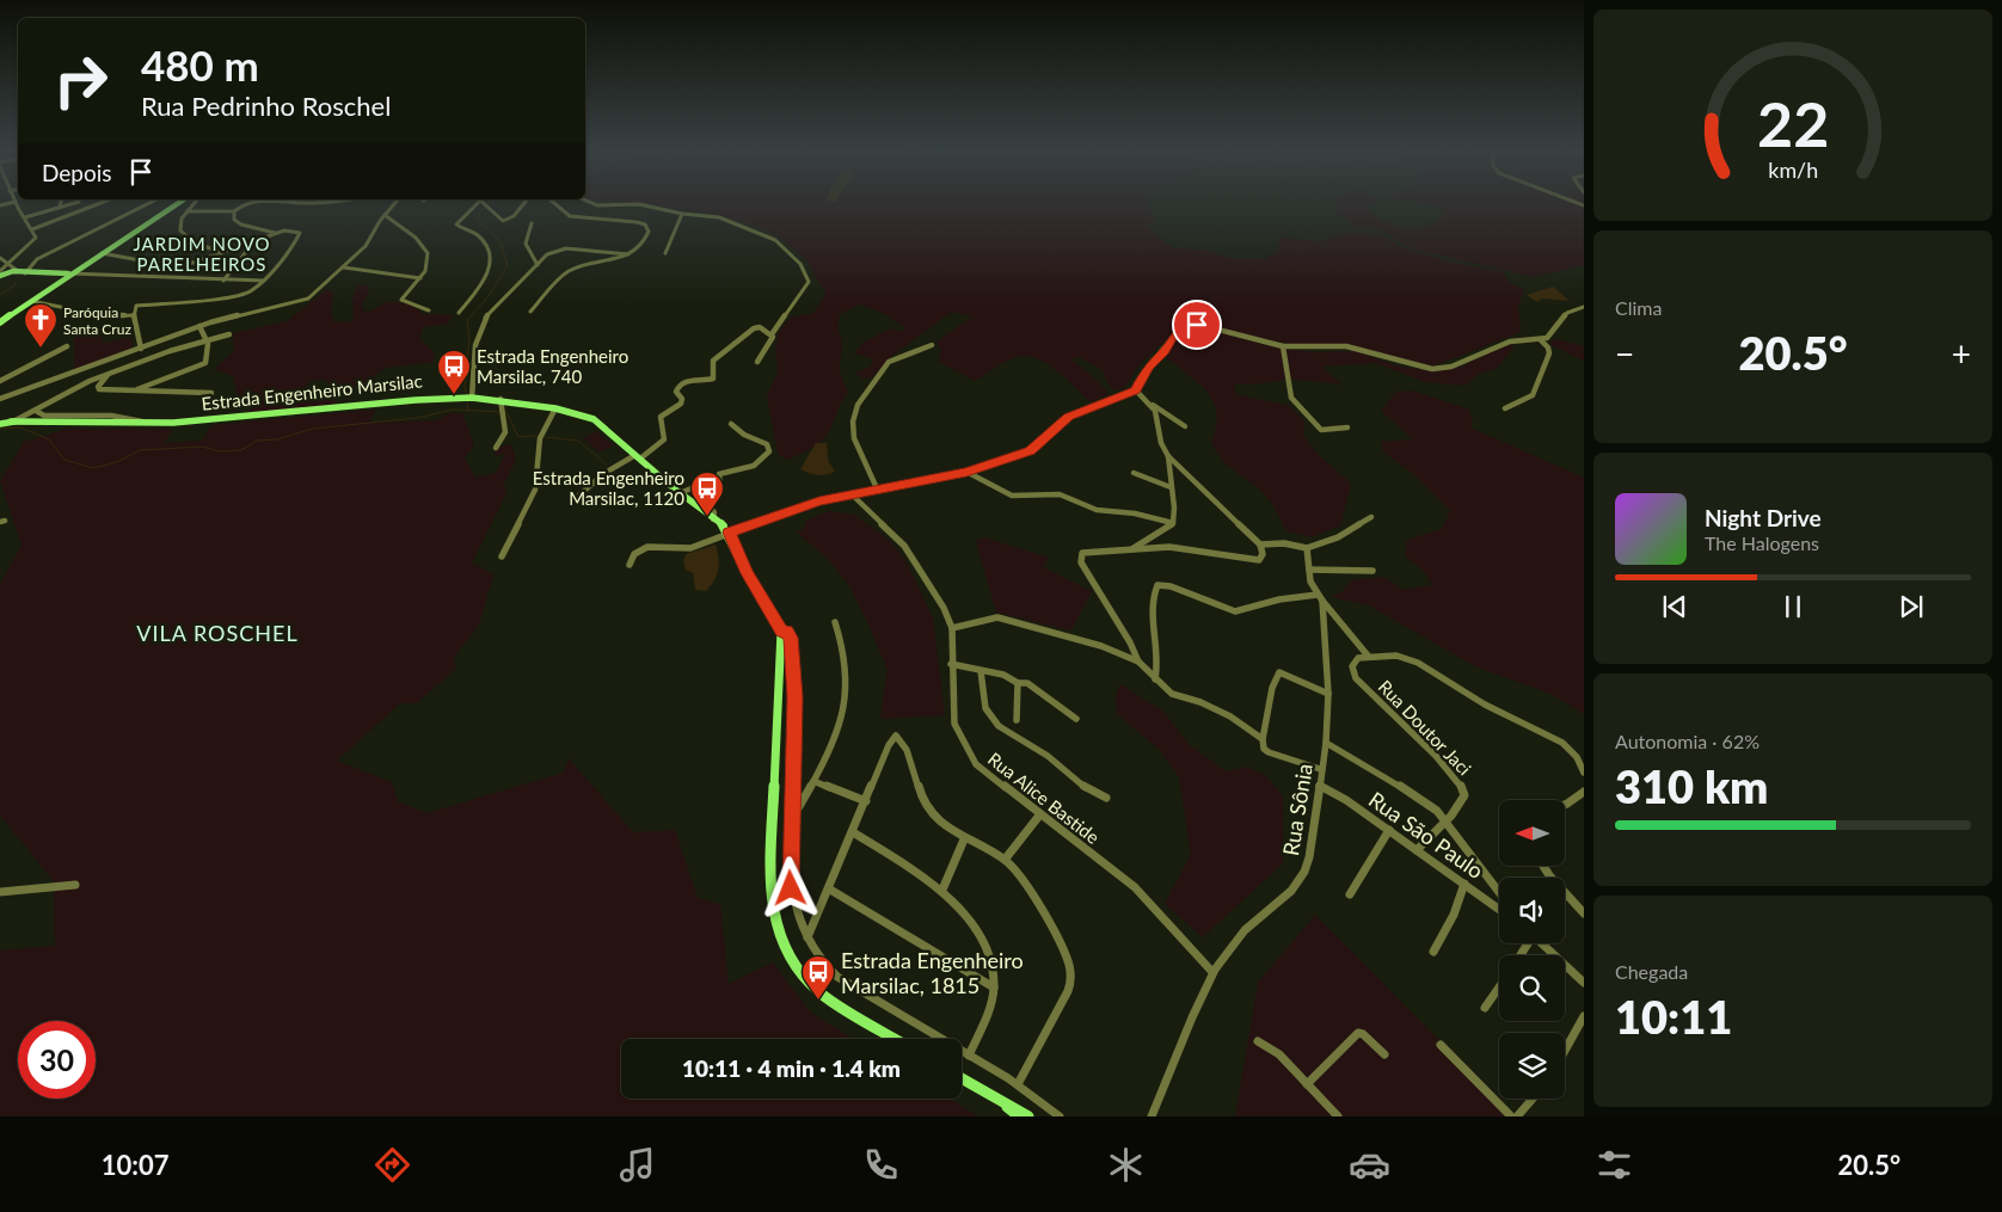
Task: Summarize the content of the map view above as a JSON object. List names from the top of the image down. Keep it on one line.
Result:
{"streets":{"main road":["Estrada Engenheiro Marsilac"],"street":["Rua Doutor Jaci","Rua Alice Bastide","Rua Sônia","Rua São Paulo"]},"crossings":[["Rua Doutor Jaci","Rua São Paulo"],["Rua Alice Bastide","Rua Sônia"],["Rua Sônia","Rua São Paulo"]],"districts":["JARDIM NOVO PARELHEIROS","VILA ROSCHEL"],"places":{"church":["Paróquia Santa Cruz"],"bus stop":["Estrada Engenheiro Marsilac, 740","Estrada Engenheiro Marsilac, 1120","Estrada Engenheiro Marsilac, 1815"]},"north":"left","page":{"turn":["480 m","Rua Pedrinho Roschel"],"then":"Depois","tile":["Clima",["Autonomia · 62%","310 km"],["Chegada","10:11"]],"heat":["−","20.5°","+"],"song":["Night Drive","The Halogens"],"limit":"30","trip":"10:11 · 4 min · 1.4 km","tabs":["10:07","20.5°"],"gauge":["22","km/h"]}}
